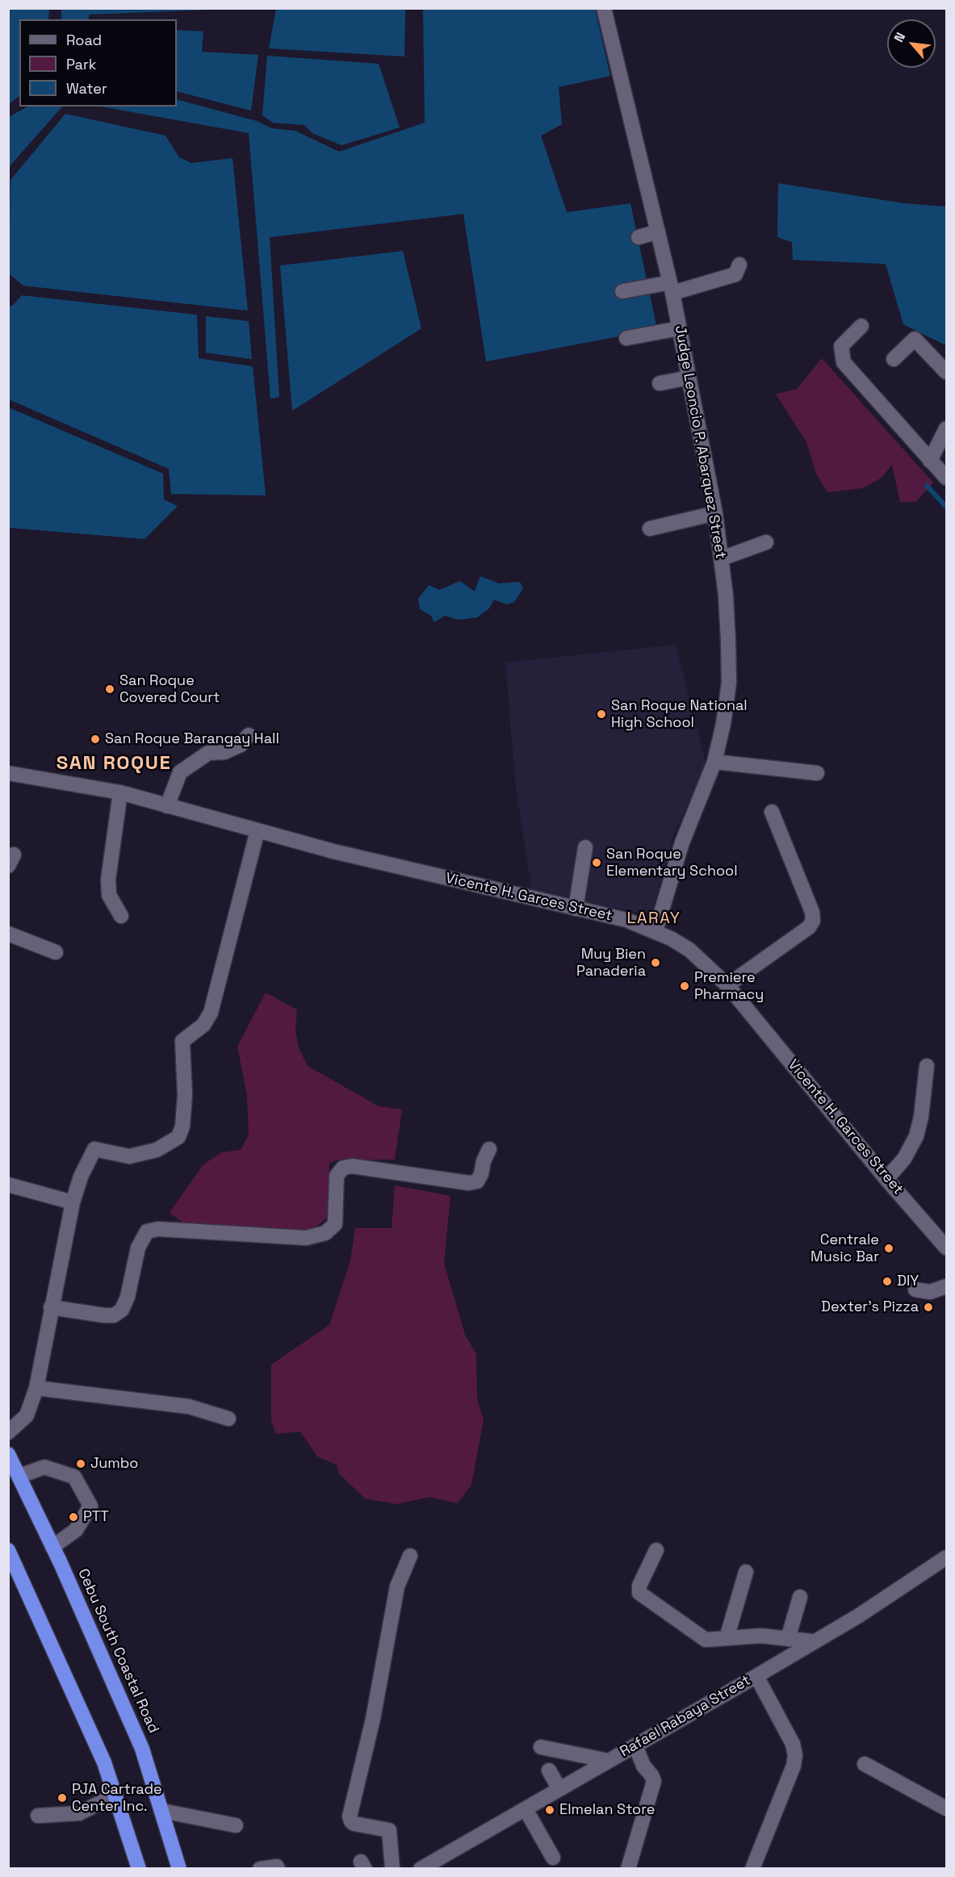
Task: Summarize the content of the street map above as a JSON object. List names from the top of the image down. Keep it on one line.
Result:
{"streets":{"highway":["Cebu South Coastal Road"],"street":["Judge Leoncio P. Abarquez Street","Vicente H. Garces Street","Rafael Rabaya Street"]},"crossings":[["Judge Leoncio P. Abarquez Street","Vicente H. Garces Street"]],"districts":["SAN ROQUE","LARAY"],"places":["San Roque Covered Court","San Roque National High School","San Roque Barangay Hall","San Roque Elementary School","Muy Bien Panaderia","Premiere Pharmacy","Centrale Music Bar","DIY","Dexter's Pizza","Jumbo","PTT","PJA Cartrade Center Inc.","Elmelan Store"],"legend":["Road","Park","Water"],"north":"top left"}
